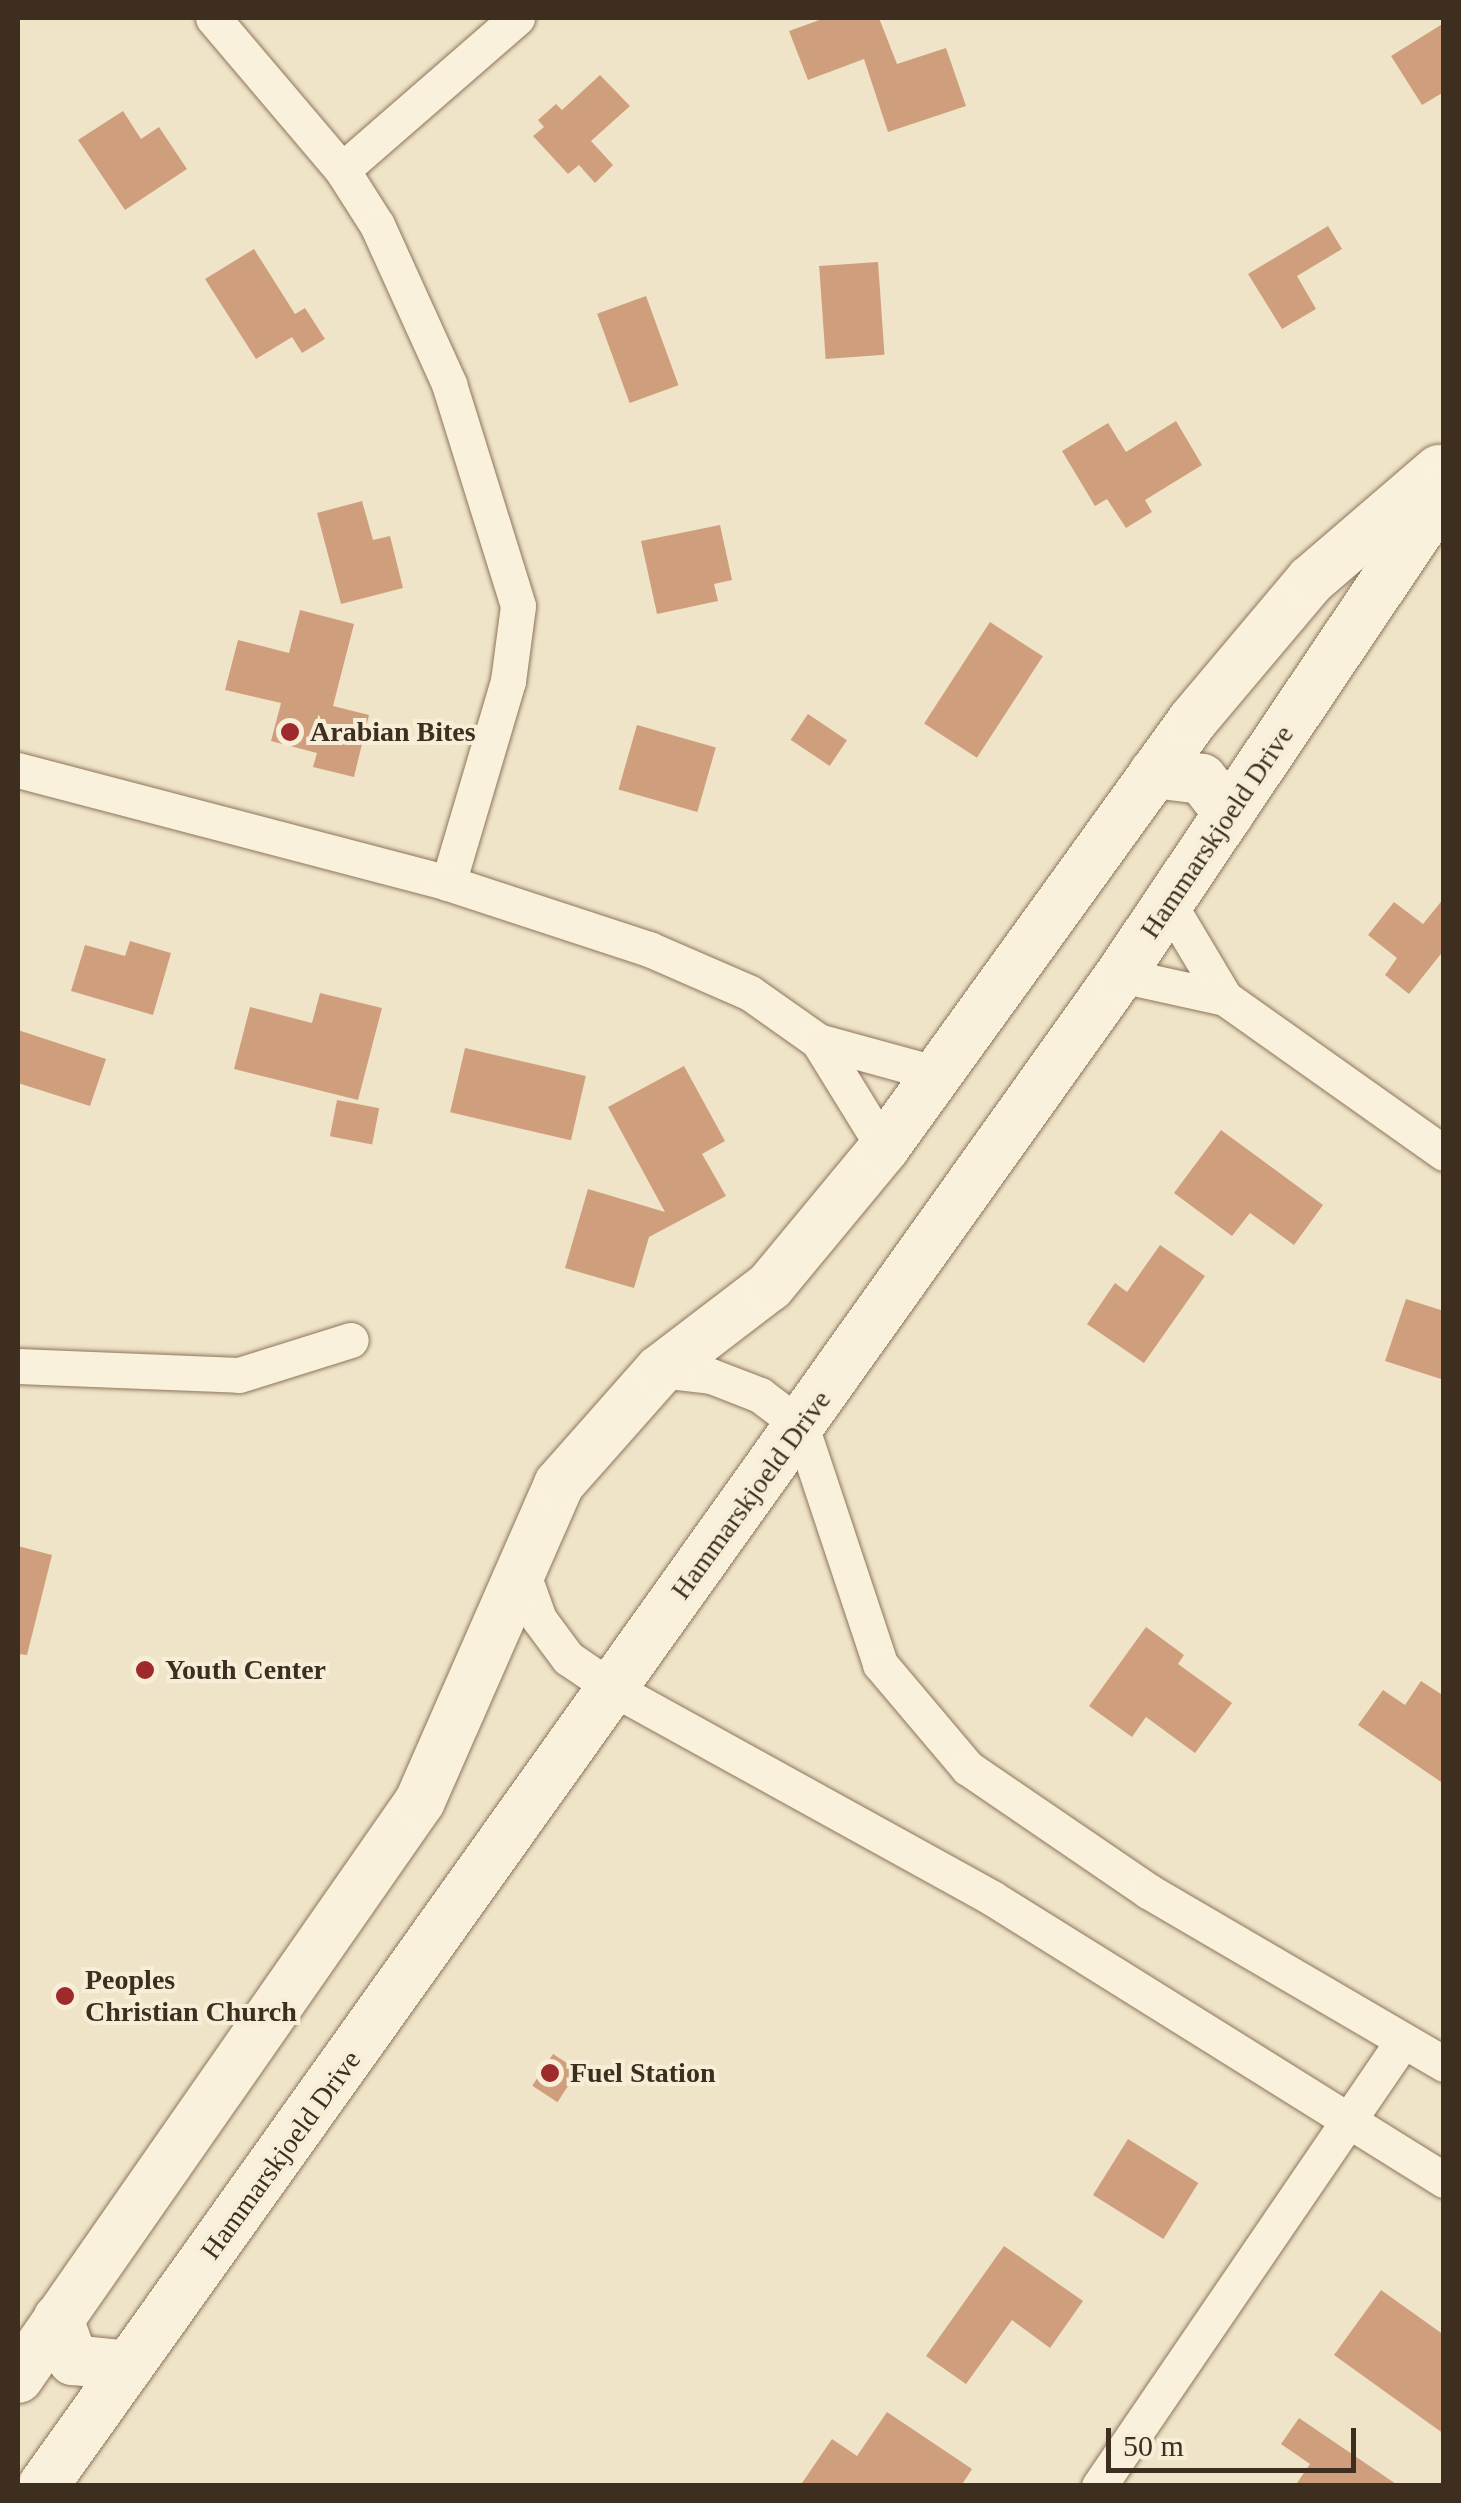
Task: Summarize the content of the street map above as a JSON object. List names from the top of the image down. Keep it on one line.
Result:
{"streets":{"main road":["Hammarskjoeld Drive"]},"places":["Arabian Bites","Youth Center","Peoples Christian Church","Fuel Station"],"scale_bar":"50 m"}
